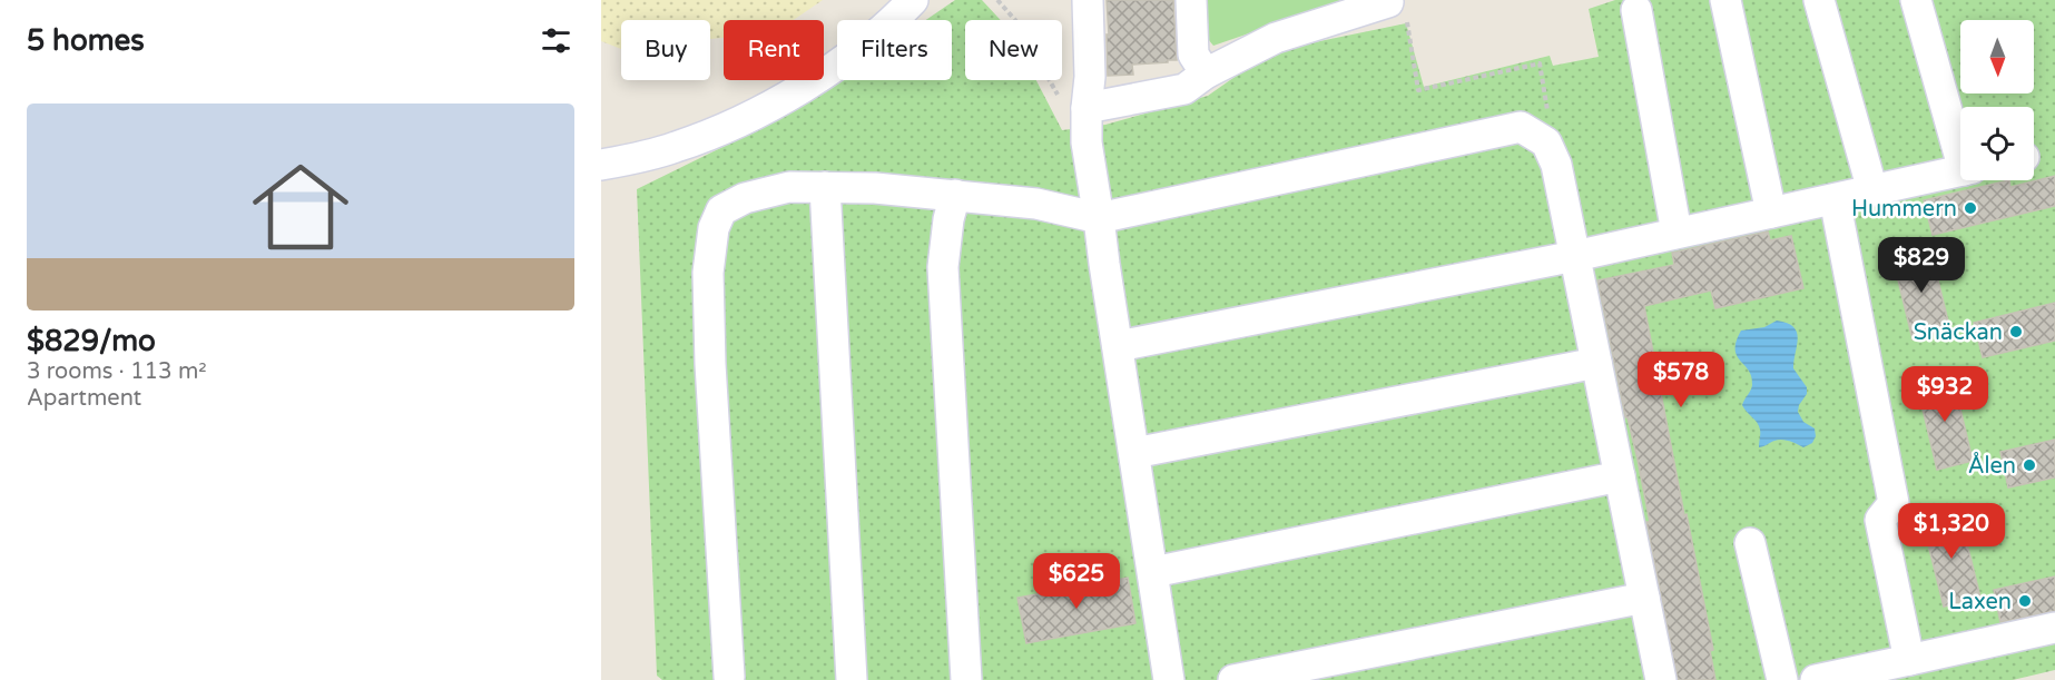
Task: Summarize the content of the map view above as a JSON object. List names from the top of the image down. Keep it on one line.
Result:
{"places":["Hummern","Snäckan","Ålen","Laxen"],"north":"bottom","page":{"heading":"5 homes","chip":["Buy","Rent","Filters","New"],"list":[{"name":"$829/mo","note":"3 rooms · 113 m² · Apartment"}],"price":["$829","$578","$932","$1,320","$625"]}}
